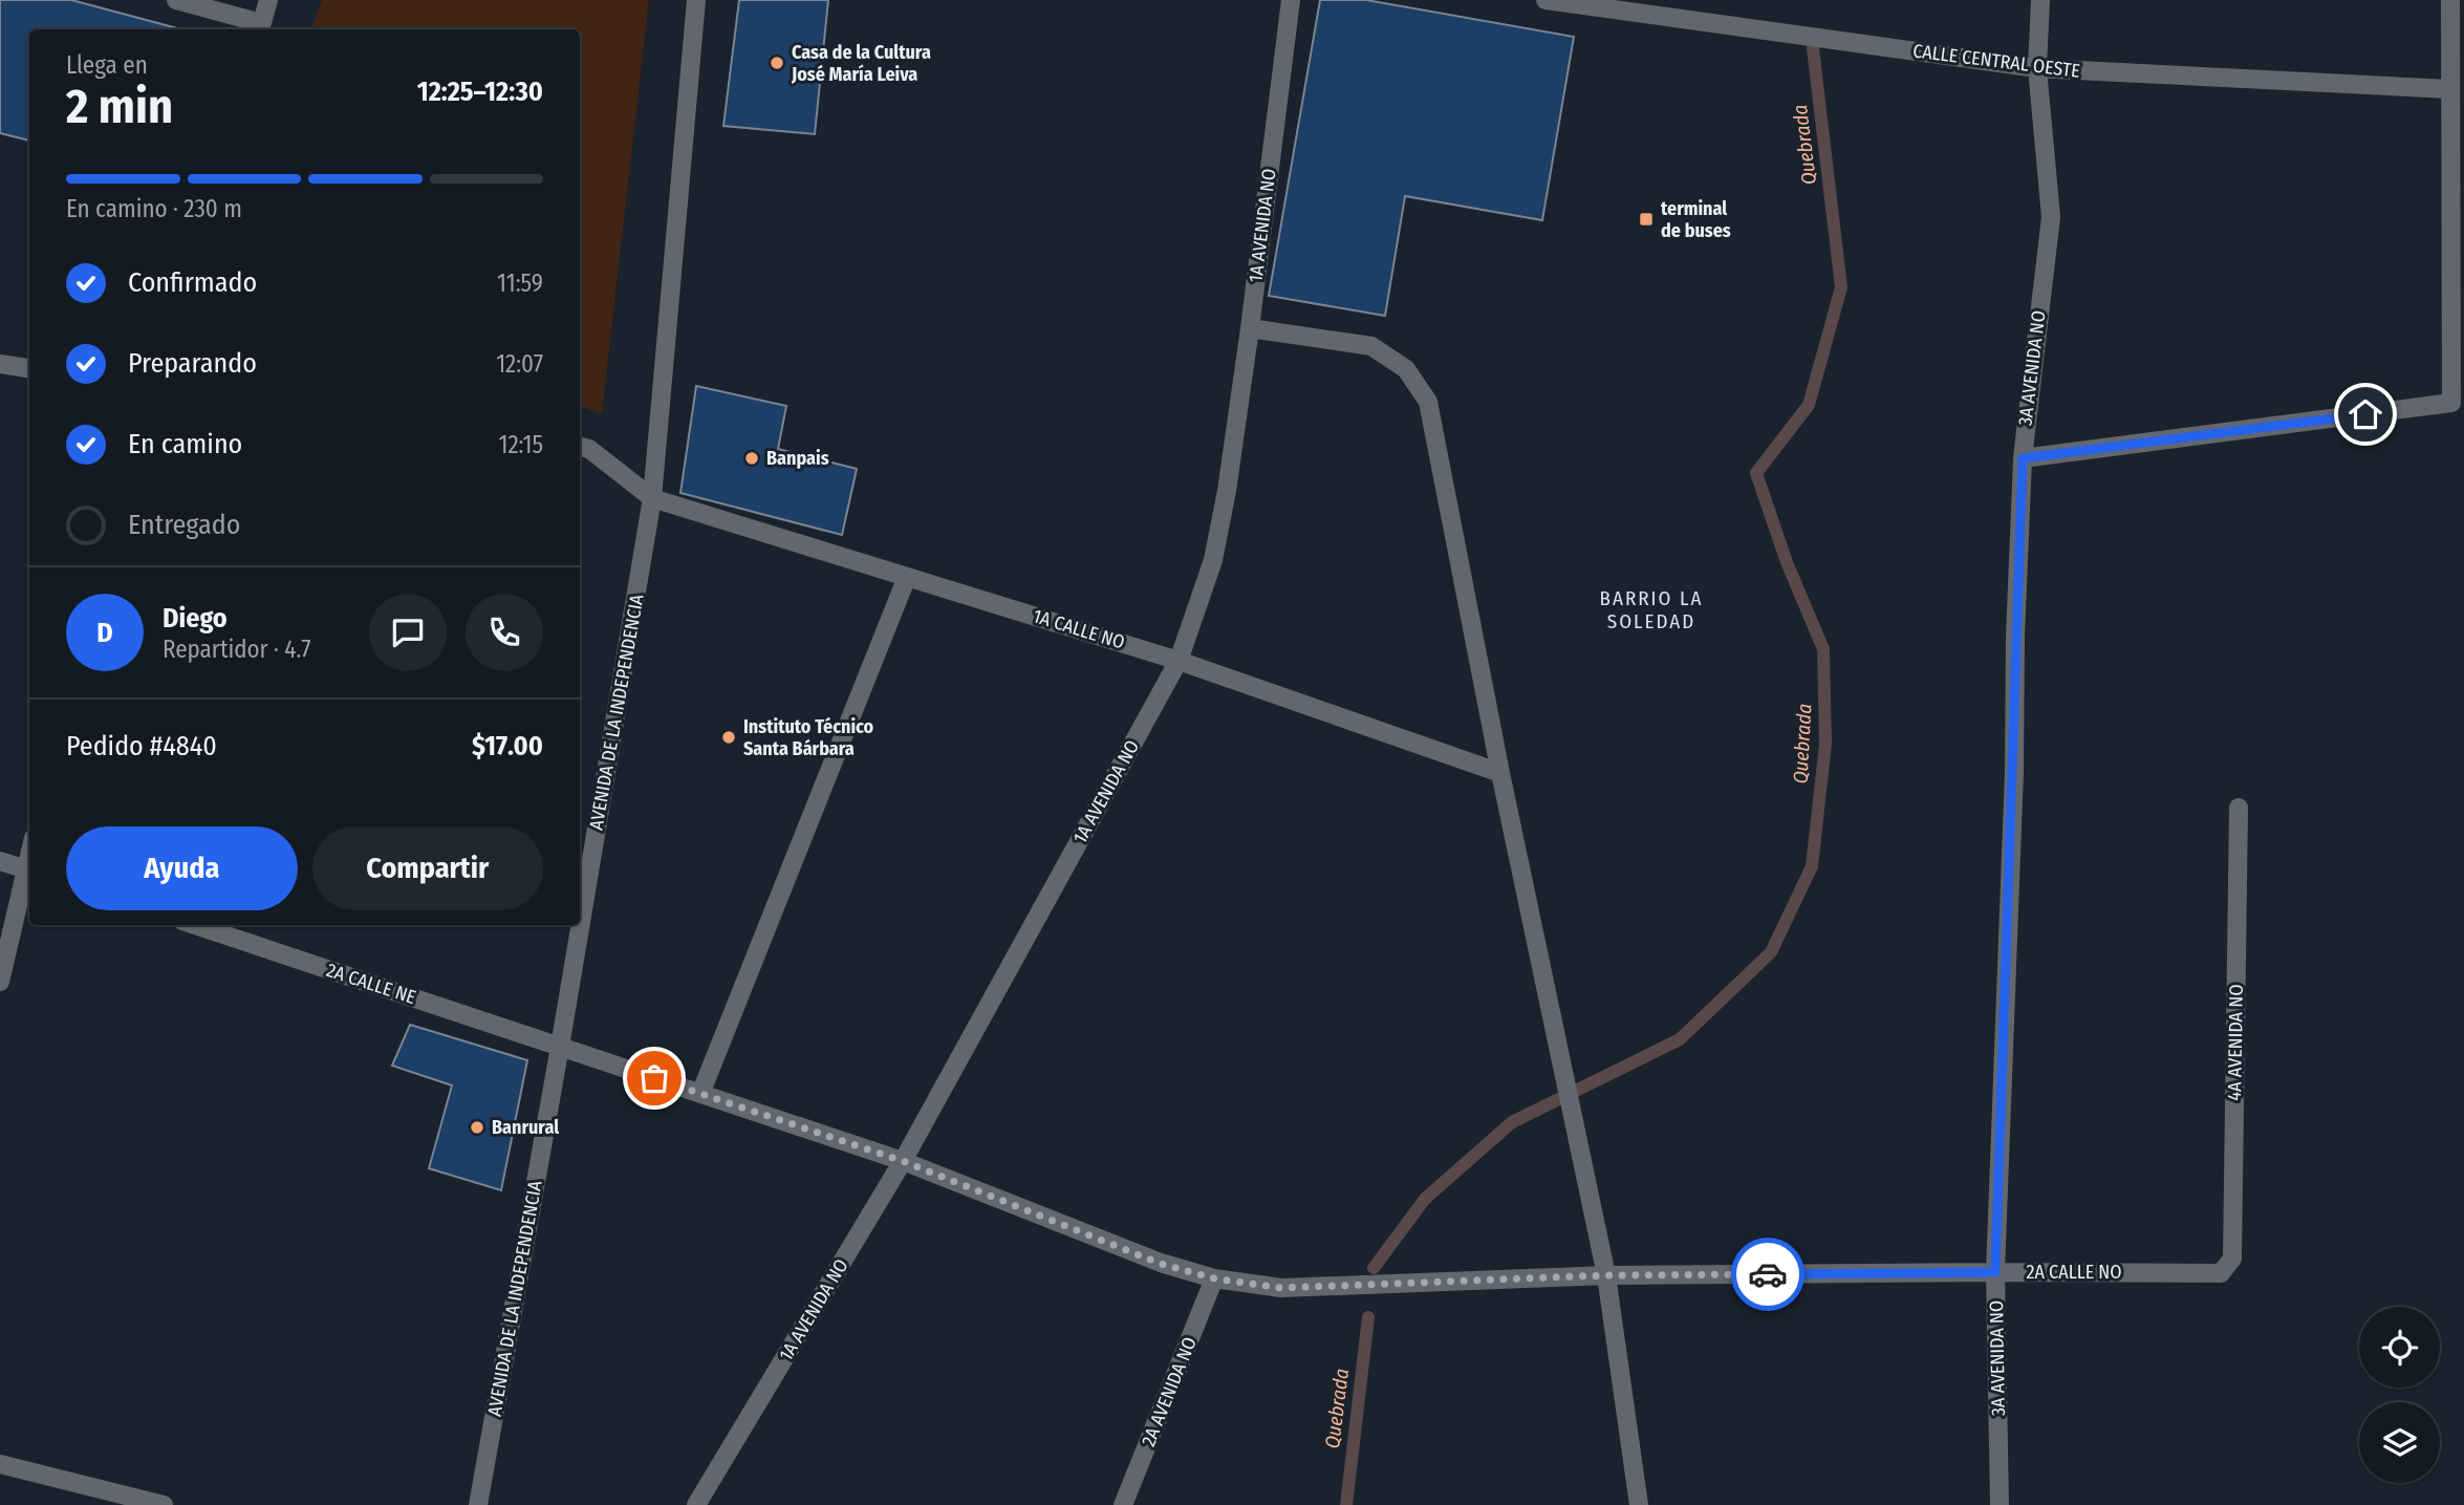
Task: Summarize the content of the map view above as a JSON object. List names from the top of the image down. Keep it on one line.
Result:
{"streets":{"street":["CALLE CENTRAL OESTE","1A AVENIDA NO","3A AVENIDA NO","1A CALLE NO","AVENIDA DE LA INDEPENDENCIA","2A CALLE NE","4A AVENIDA NO","2A CALLE NO","2A AVENIDA NO"]},"crossings":[["CALLE CENTRAL OESTE","3A AVENIDA NO"],["1A AVENIDA NO","1A CALLE NO"],["1A AVENIDA NO","2A CALLE NO"],["3A AVENIDA NO","2A CALLE NO"],["1A CALLE NO","AVENIDA DE LA INDEPENDENCIA"],["AVENIDA DE LA INDEPENDENCIA","2A CALLE NE"],["AVENIDA DE LA INDEPENDENCIA","2A CALLE NO"],["2A CALLE NE","2A CALLE NO"],["4A AVENIDA NO","2A CALLE NO"],["2A CALLE NO","2A AVENIDA NO"]],"districts":["BARRIO LA SOLEDAD"],"water":["Quebrada"],"places":{"other":["Casa de la Cultura José María Leiva","Banpais","Instituto Técnico Santa Bárbara","Banrural"],"transit":["terminal de buses"]},"page":{"heading":["2 min","Llega en","12:25–12:30"],"panel":["Diego","Repartidor · 4.7","Pedido #4840","$17.00"],"bar":"En camino · 230 m","list":[["Confirmado","11:59"],["Preparando","12:07"],["En camino","12:15"],"Entregado"],"round":"D","buttons":["Ayuda","Compartir"]}}
